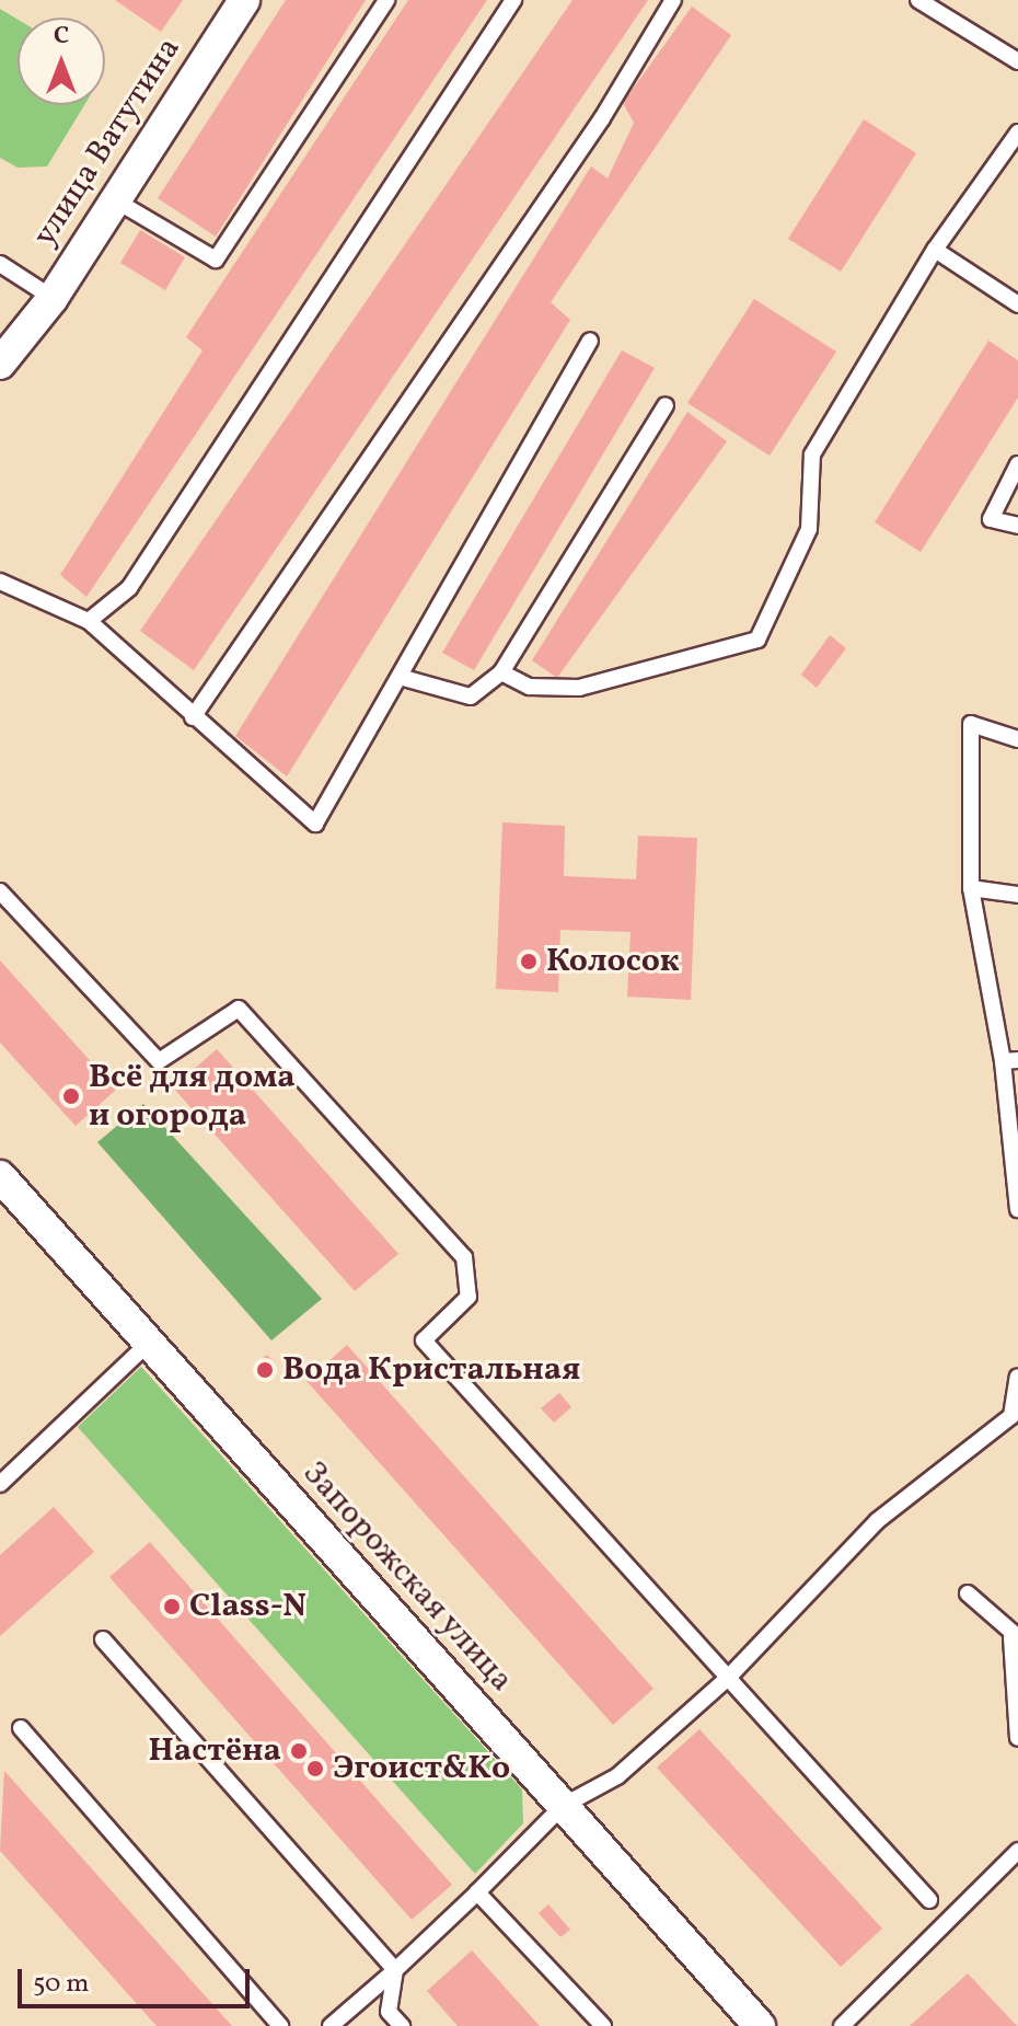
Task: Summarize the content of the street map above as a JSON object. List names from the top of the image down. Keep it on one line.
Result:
{"streets":{"street":["улица Ватутина","Запорожская улица"]},"places":["Колосок","Всё для дома и огорода","Вода Кристальная","Class-N","Настёна","Эгоист&Kо"],"scale_bar":"50 m","north":"top"}
